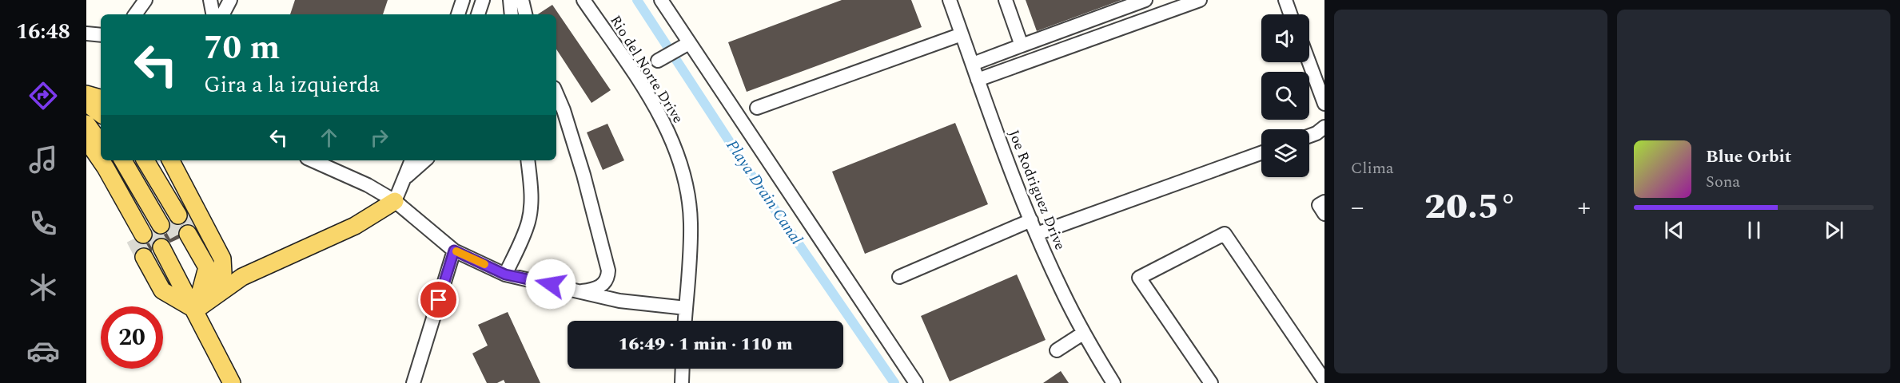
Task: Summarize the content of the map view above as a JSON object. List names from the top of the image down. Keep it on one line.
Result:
{"streets":{"street":["Rio del Norte Drive","Joe Rodriguez Drive"]},"water":["Playa Drain Canal"],"page":{"tabs":"16:48","tile":"Clima","turn":["70 m","Gira a la izquierda"],"song":["Blue Orbit","Sona"],"heat":["−","20.5°","+"],"limit":"20","trip":"16:49 · 1 min · 110 m"}}
